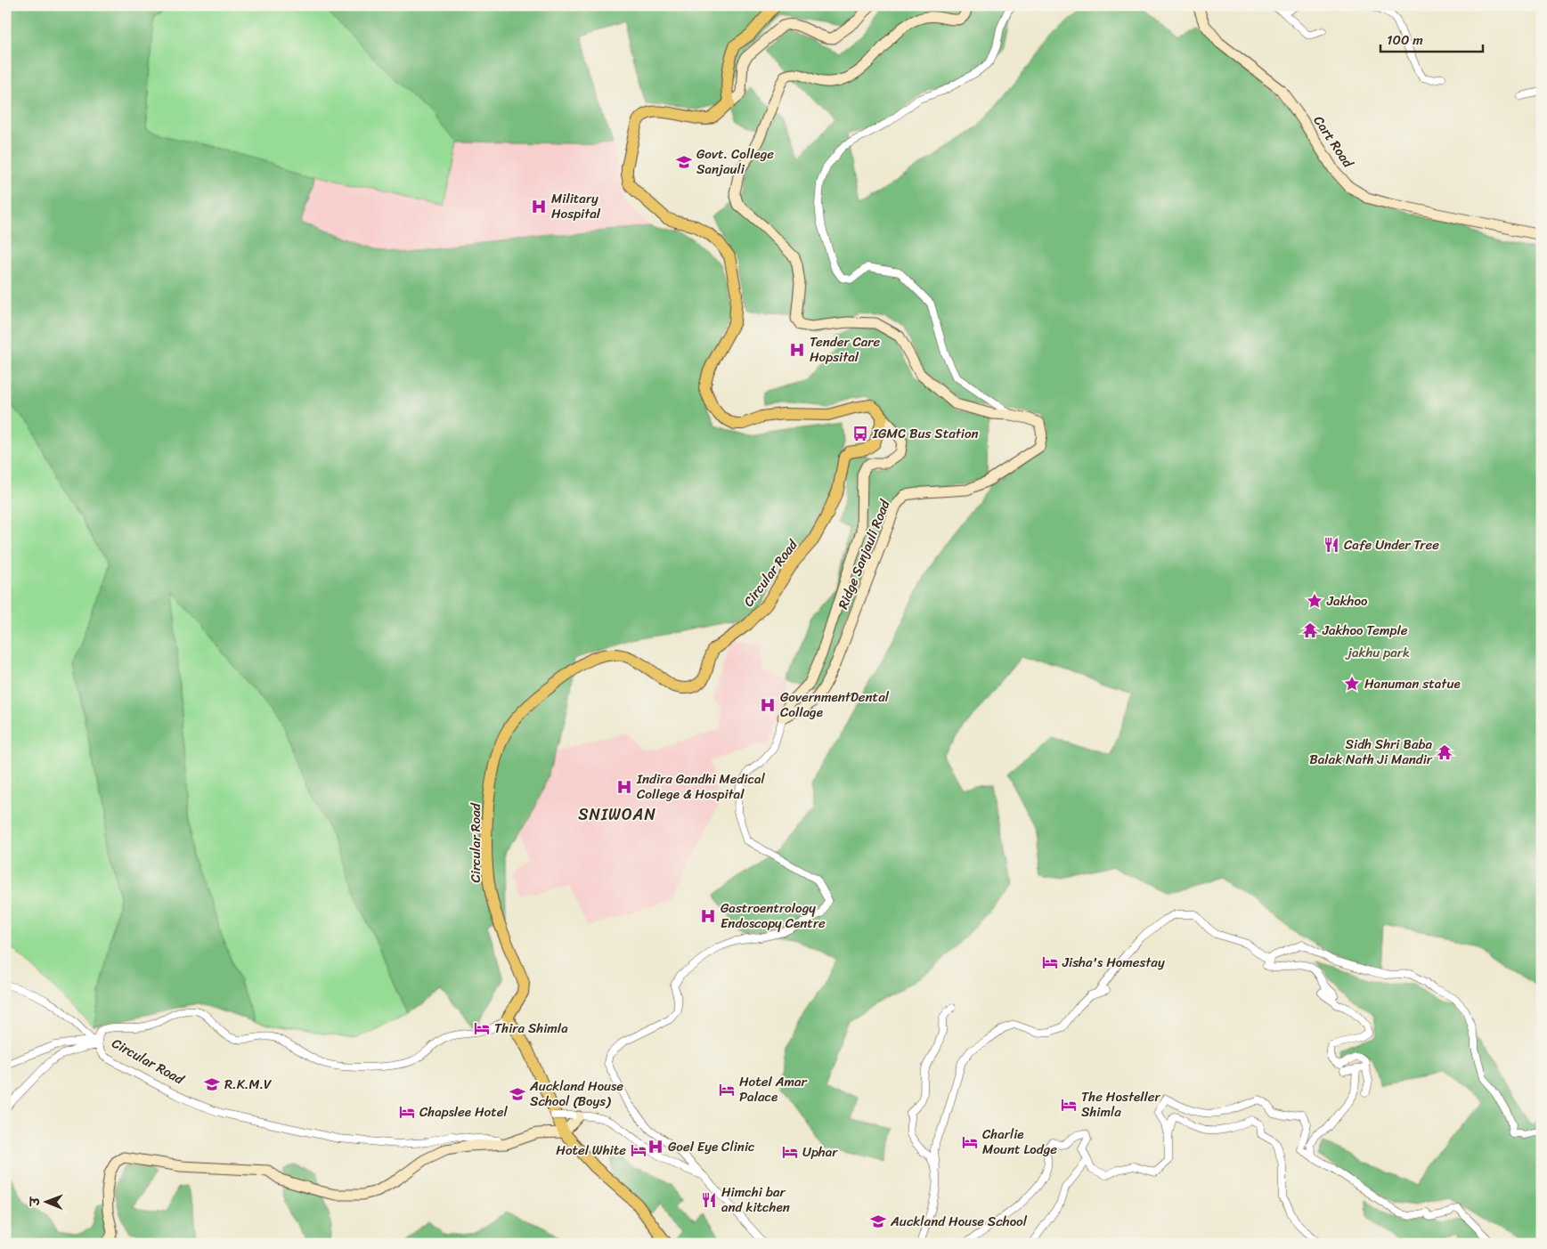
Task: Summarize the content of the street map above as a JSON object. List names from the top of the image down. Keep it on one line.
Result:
{"streets":{"main road":["Circular Road"],"street":["Cart Road","Ridge Sanjauli Road"]},"districts":["SNIWOAN"],"parks":["jakhu park"],"places":{"school or university":["Govt. College Sanjauli","R.K.M.V","Auckland House School (Boys)","Auckland House School"],"hospital":["Military Hospital","Tender Care Hopsital","GovernmentDental Collage","Indira Gandhi Medical College & Hospital","Gastroentrology Endoscopy Centre","Goel Eye Clinic"],"bus stop":["IGMC Bus Station"],"restaurant":["Cafe Under Tree","Himchi bar and kitchen"],"place":["Jakhoo","Hanuman statue"],"temple":["Jakhoo Temple","Sidh Shri Baba Balak Nath Ji Mandir"],"hotel":["Jisha's Homestay","Thira Shimla","Hotel Amar Palace","The Hosteller Shimla","Chapslee Hotel","Charlie Mount Lodge","Hotel White","Uphar"]},"scale_bar":"100 m","north":"left"}
